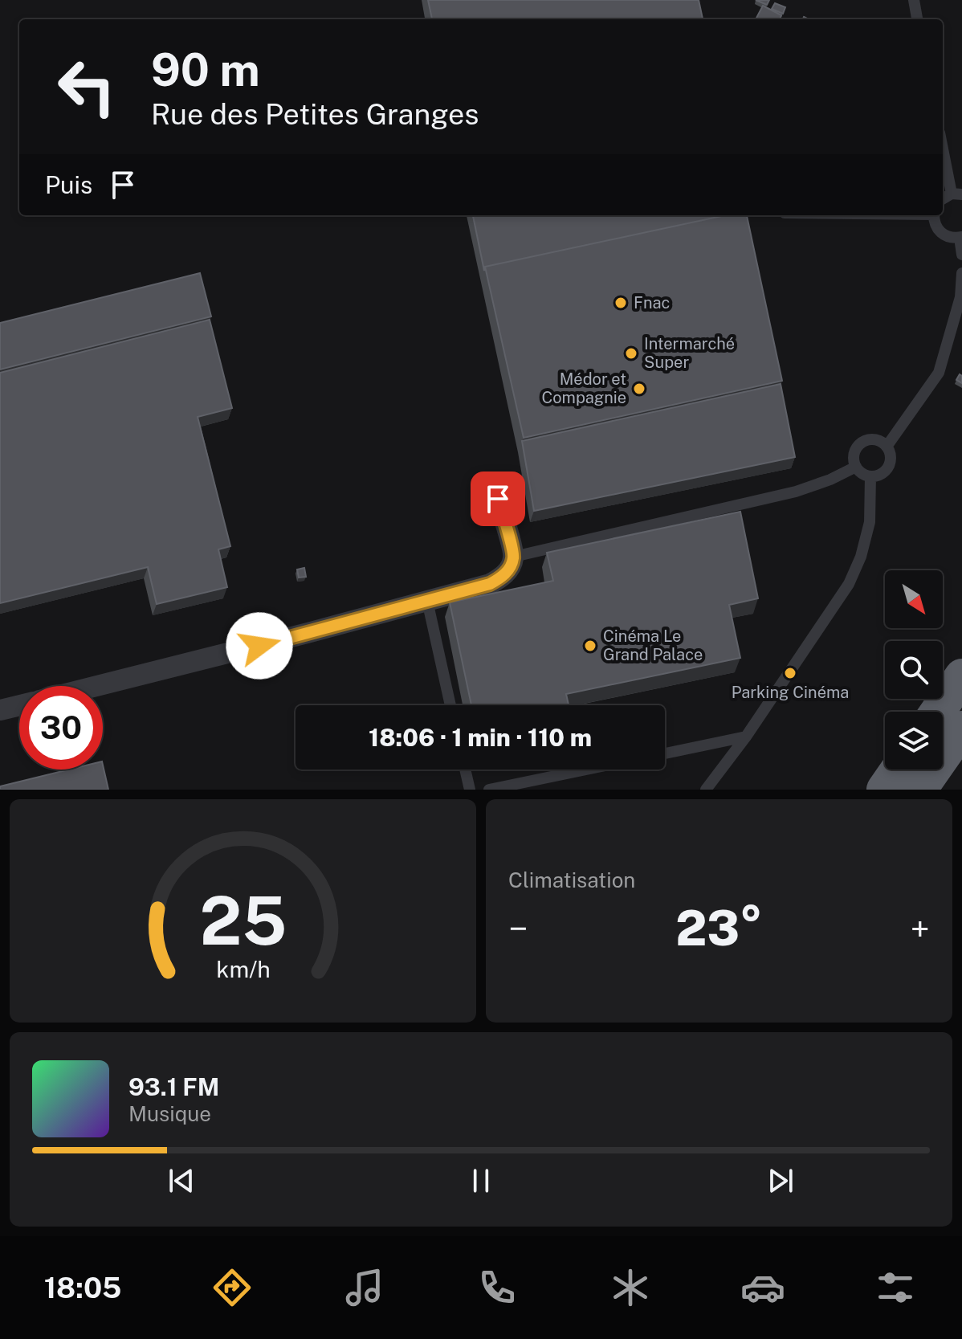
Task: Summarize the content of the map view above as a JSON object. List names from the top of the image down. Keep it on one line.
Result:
{"places":["Fnac","Intermarché Super","Médor et Compagnie","Cinéma Le Grand Palace","Parking Cinéma"],"north":"bottom right","page":{"turn":["90 m","Rue des Petites Granges"],"then":"Puis","limit":"30","trip":"18:06 · 1 min · 110 m","tile":"Climatisation","heat":["−","23°","+"],"song":["93.1 FM","Musique"],"tabs":"18:05","gauge":["25","km/h"]}}
